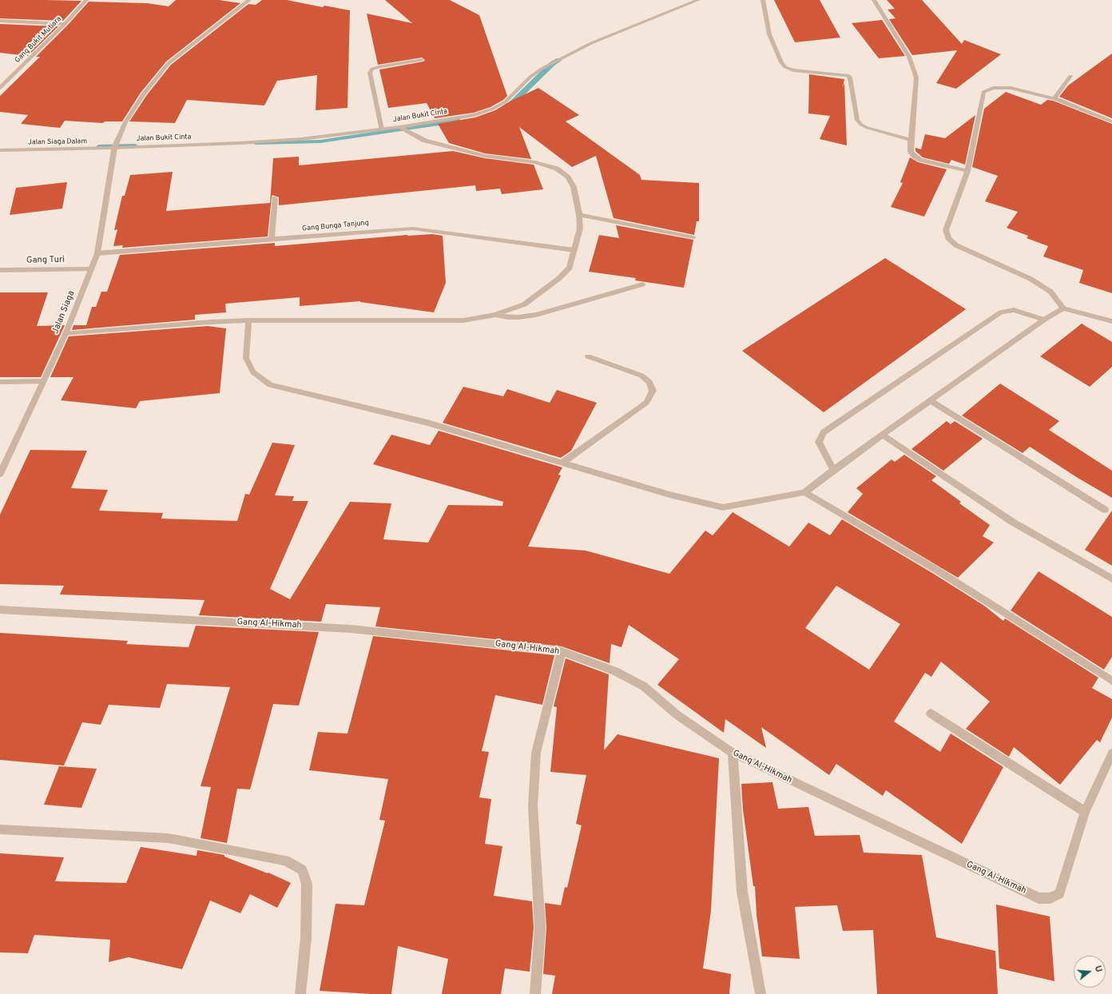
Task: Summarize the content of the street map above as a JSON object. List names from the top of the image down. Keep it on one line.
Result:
{"streets":{"street":["Gang Bukit Mutiara","Jalan Bukit Cinta","Jalan Siaga Dalam","Gang Bunga Tanjung","Gang Turi","Jalan Siaga","Gang Al-Hikmah"]},"crossings":[["Jalan Bukit Cinta","Jalan Siaga Dalam"],["Jalan Bukit Cinta","Jalan Siaga"],["Jalan Siaga Dalam","Jalan Siaga"],["Gang Bunga Tanjung","Jalan Siaga"],["Gang Turi","Jalan Siaga"]],"north":"right"}
